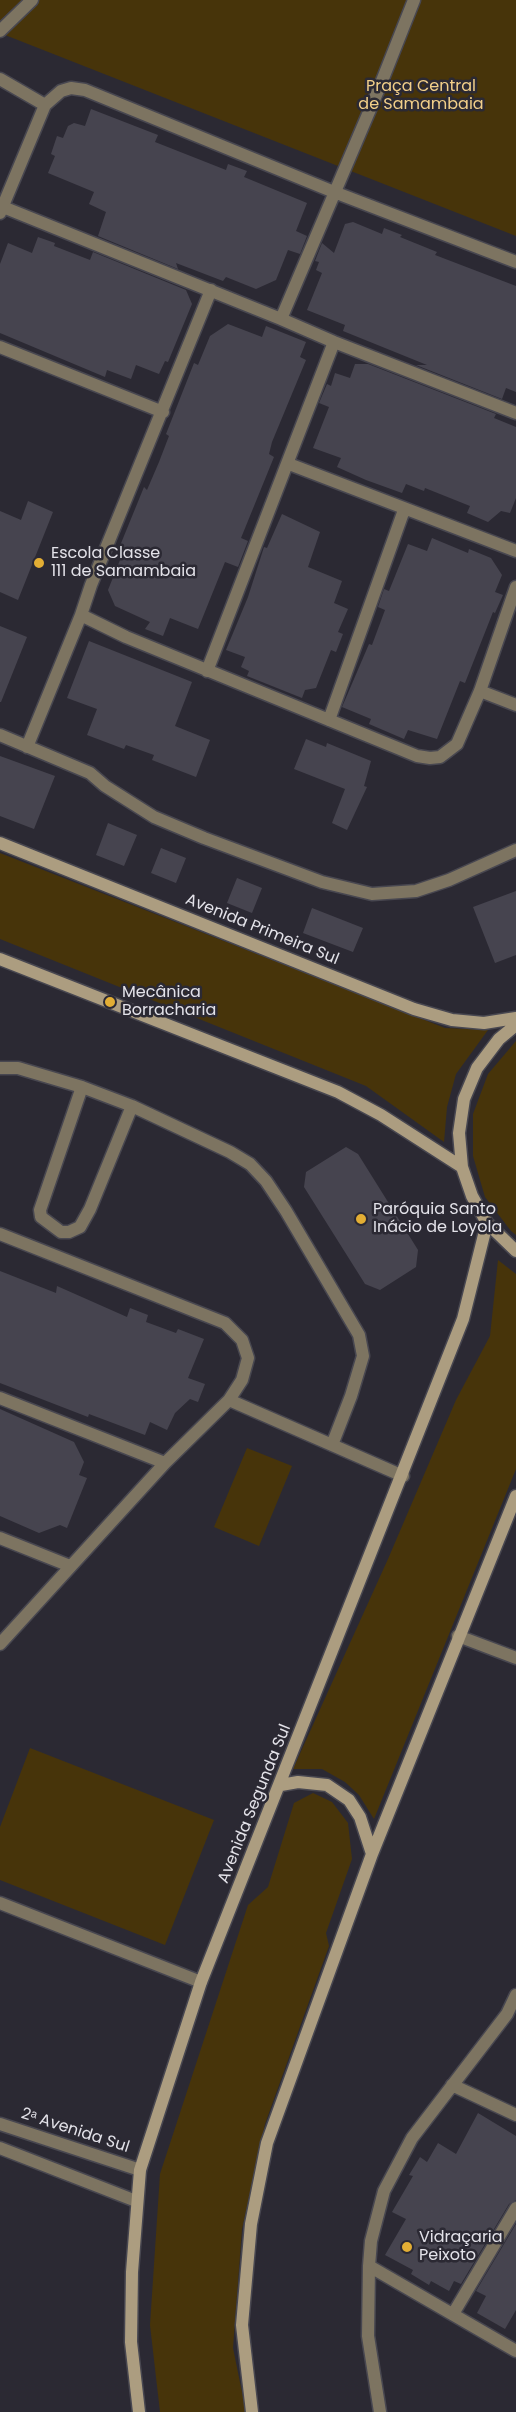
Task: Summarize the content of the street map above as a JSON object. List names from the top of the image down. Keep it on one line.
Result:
{"streets":{"main road":["Avenida Primeira Sul","Avenida Segunda Sul"],"street":["2ᵃ Avenida Sul"]},"crossings":[["Avenida Segunda Sul","2ᵃ Avenida Sul"]],"parks":["Praça Central de Samambaia"],"places":["Escola Classe 111 de Samambaia","Mecânica Borracharia","Paróquia Santo Inácio de Loyola","Vidraçaria Peixoto"]}
